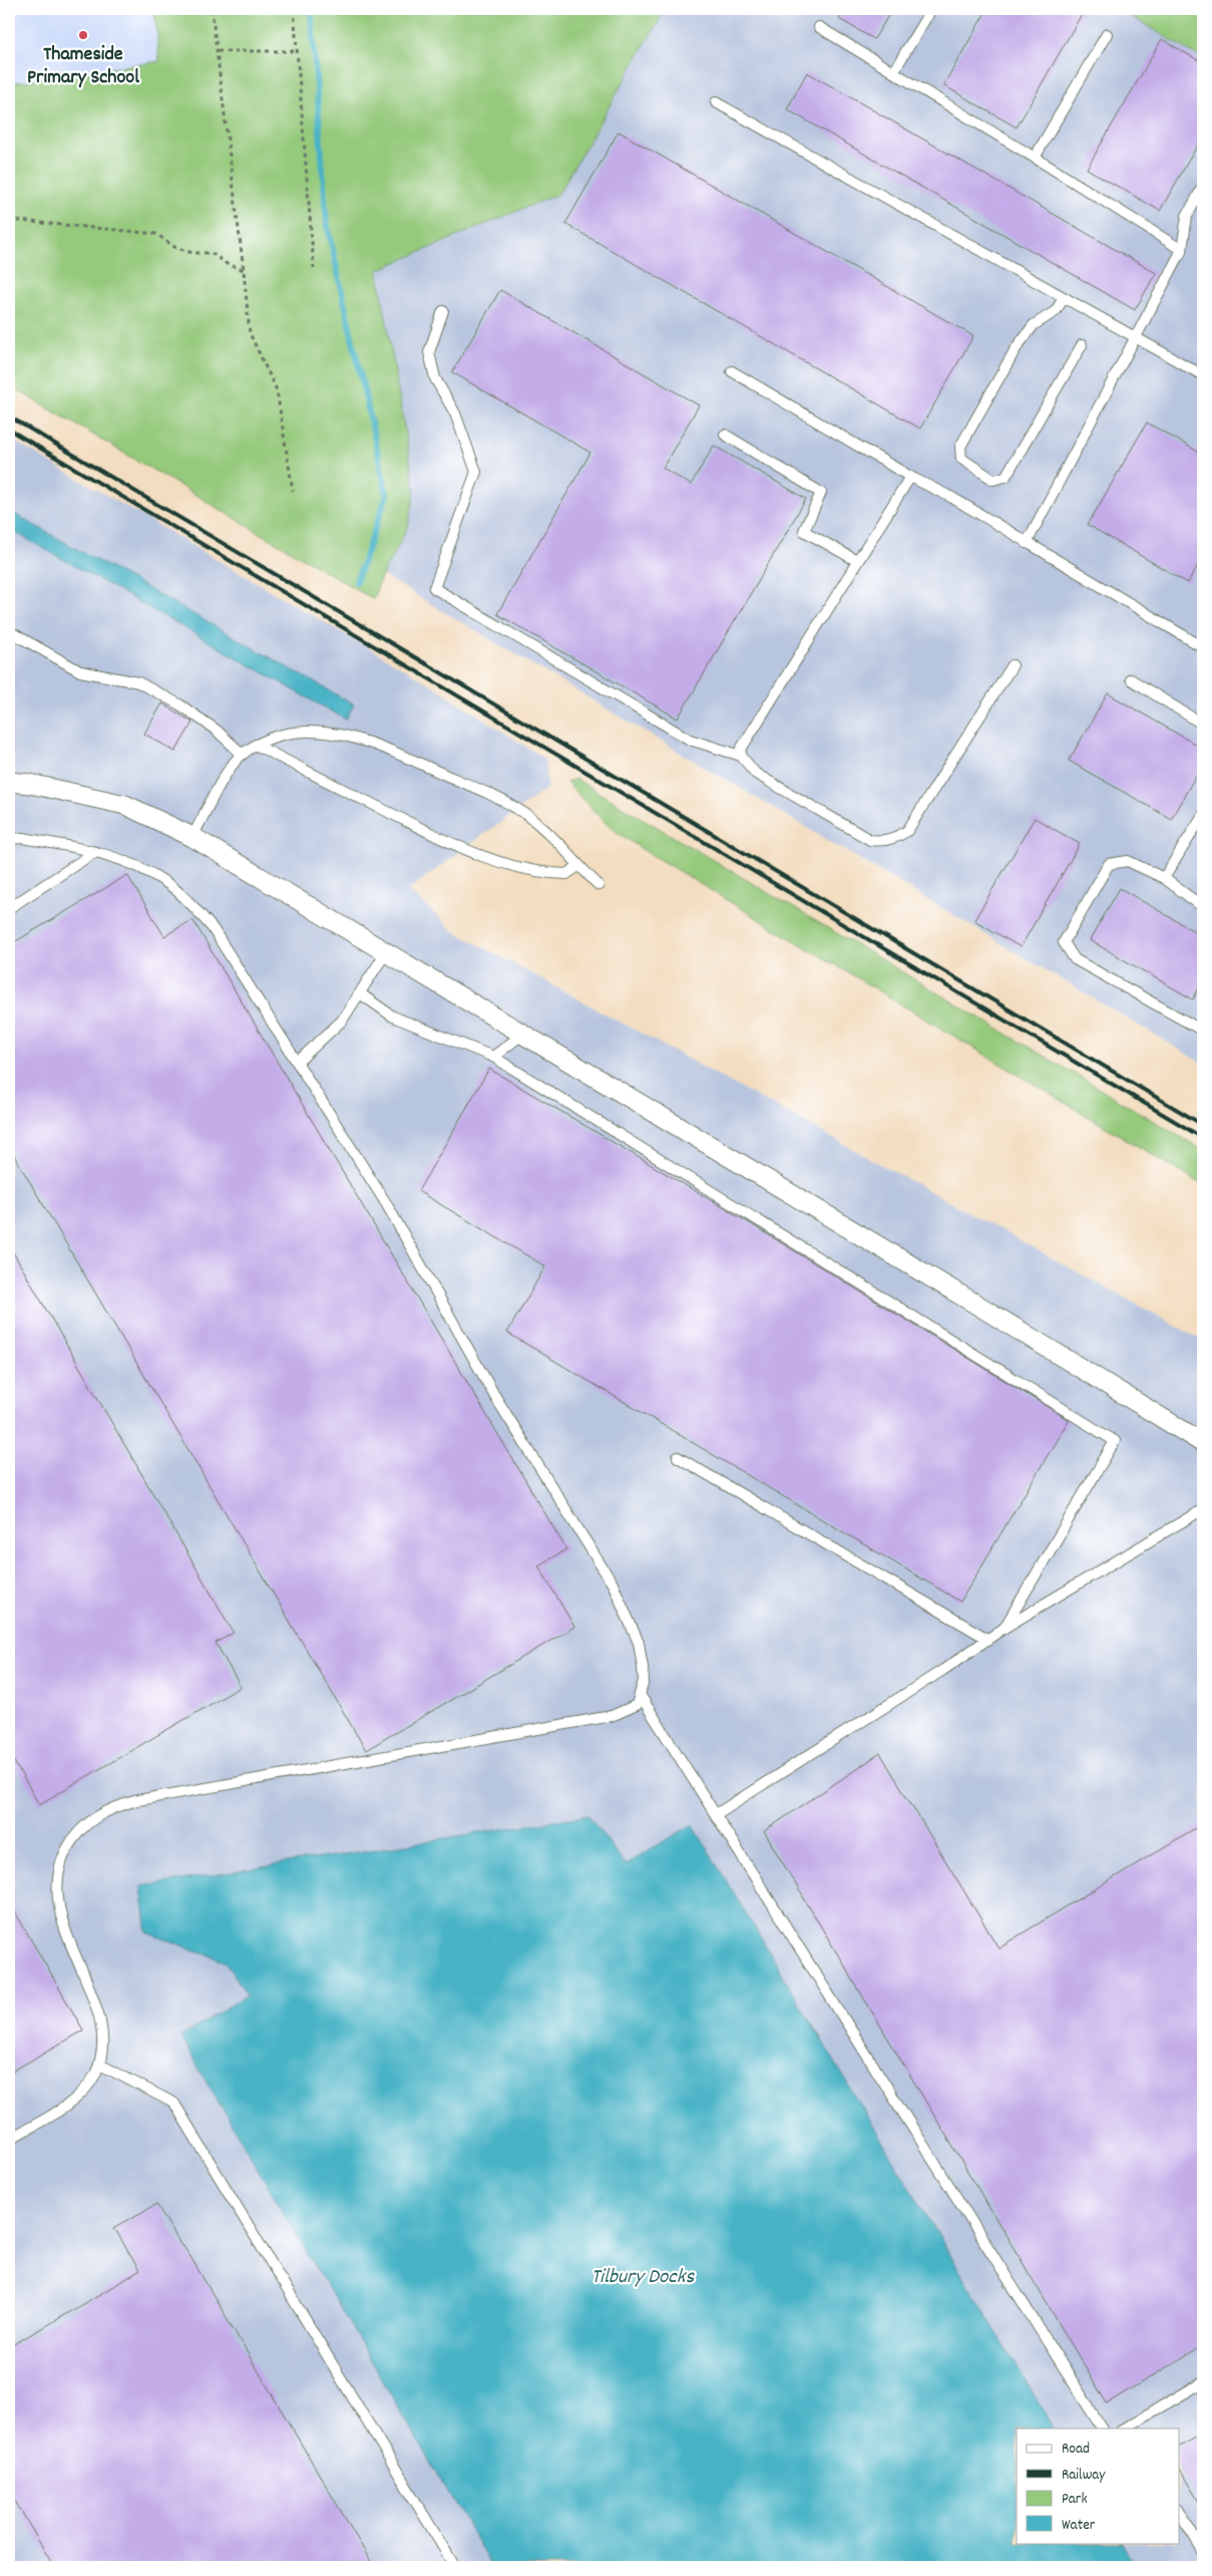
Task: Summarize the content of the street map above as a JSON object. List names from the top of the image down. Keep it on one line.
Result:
{"water":["Tilbury Docks"],"places":["Thameside Primary School"],"legend":["Road","Railway","Park","Water"]}
